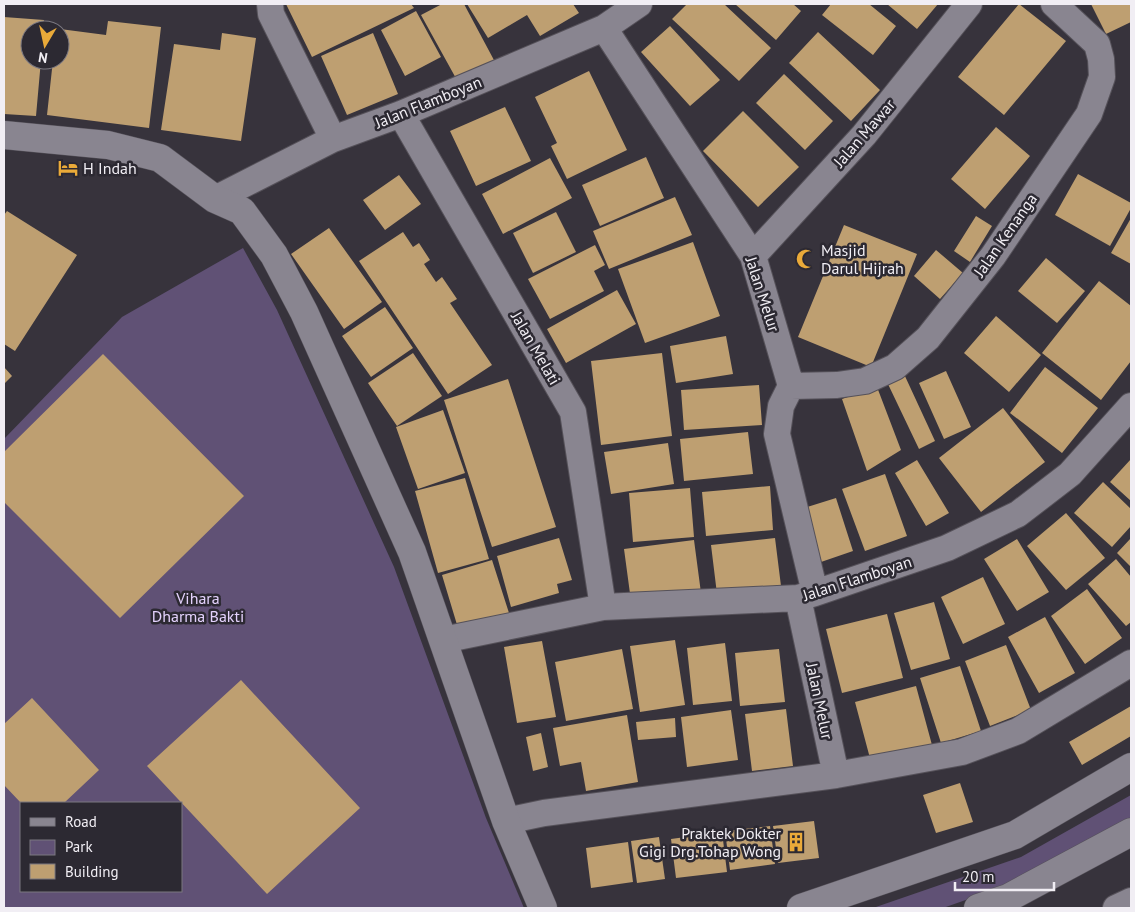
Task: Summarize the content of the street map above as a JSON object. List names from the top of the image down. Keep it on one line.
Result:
{"streets":{"street":["Jalan Flamboyan","Jalan Mawar","Jalan Kenanga","Jalan Melur","Jalan Melati"]},"crossings":[["Jalan Flamboyan","Jalan Melur"],["Jalan Flamboyan","Jalan Melati"],["Jalan Mawar","Jalan Melur"],["Jalan Kenanga","Jalan Melur"]],"parks":["Vihara Dharma Bakti"],"places":{"hotel":["H Indah"],"mosque":["Masjid Darul Hijrah"],"building":["Praktek Dokter Gigi Drg.Tohap Wong"]},"legend":["Road","Park","Building"],"scale_bar":"20 m","north":"bottom"}
